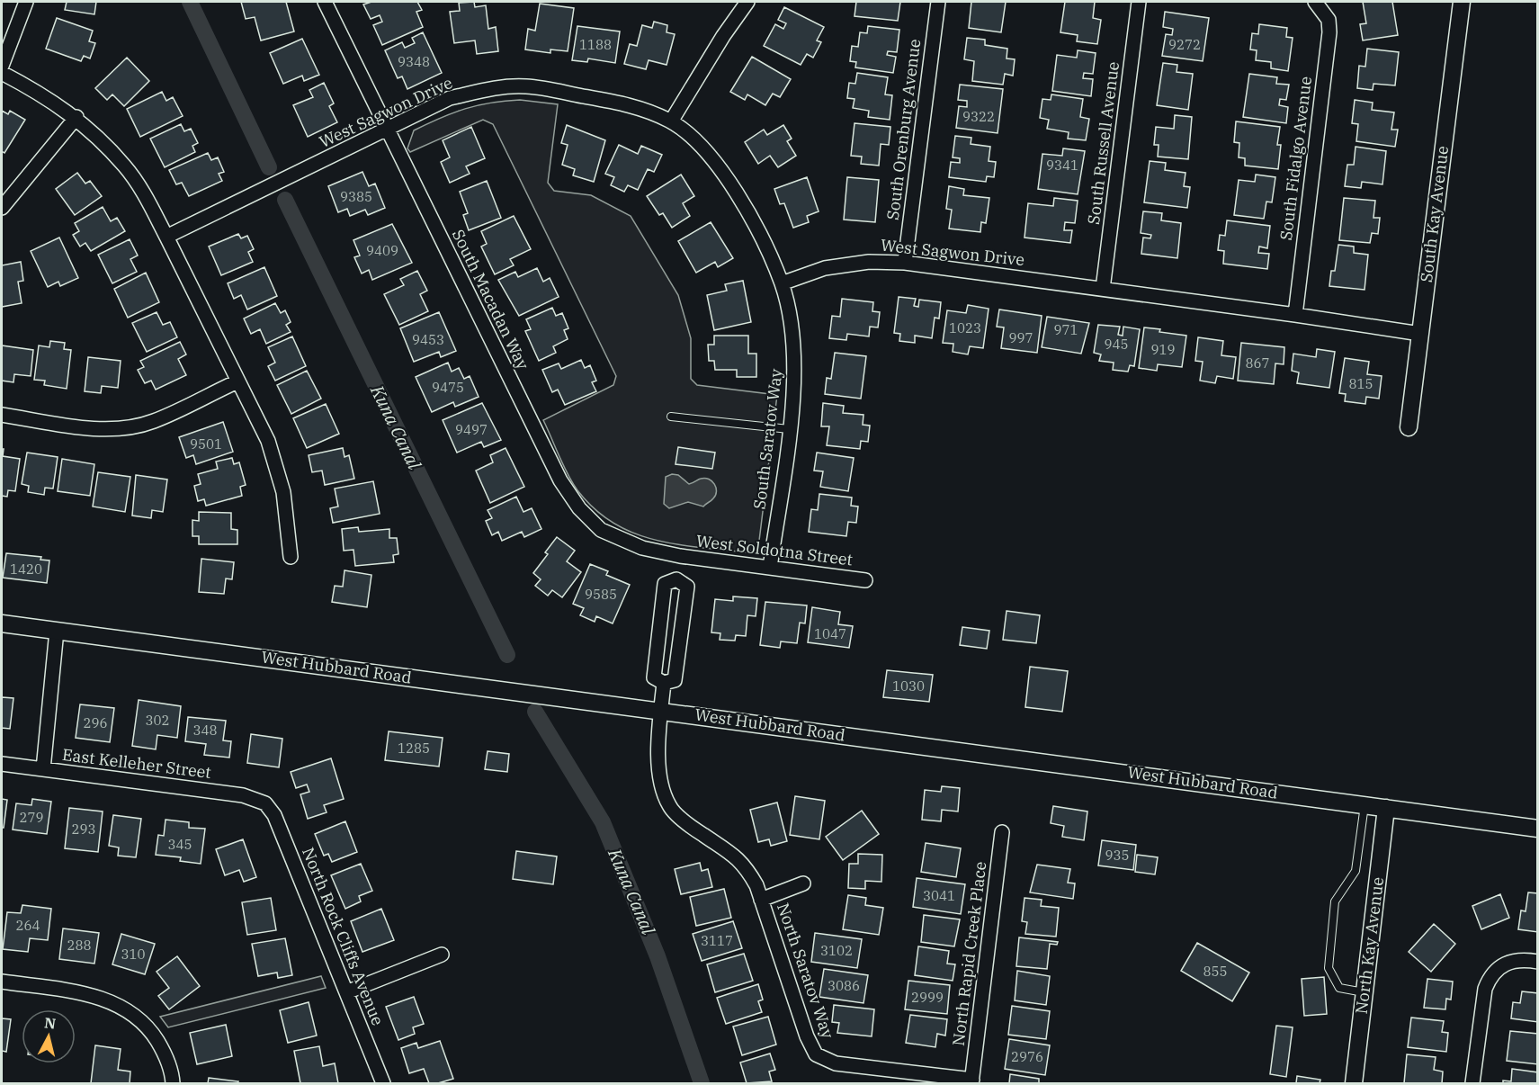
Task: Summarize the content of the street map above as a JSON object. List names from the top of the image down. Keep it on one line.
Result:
{"streets":{"street":["West Sagwon Drive","South Orenburg Avenue","South Russell Avenue","South Fidalgo Avenue","South Kay Avenue","South Macadan Way","South Saratov Way","West Soldotna Street","West Hubbard Road","East Kelleher Street","North Rock Cliffs Avenue","North Kay Avenue","North Rapid Creek Place","North Saratov Way"]},"crossings":[["West Sagwon Drive","South Orenburg Avenue"],["West Sagwon Drive","South Russell Avenue"],["West Sagwon Drive","South Fidalgo Avenue"],["West Sagwon Drive","South Kay Avenue"],["West Sagwon Drive","South Macadan Way"],["West Sagwon Drive","South Saratov Way"],["South Macadan Way","West Soldotna Street"],["South Saratov Way","West Soldotna Street"],["West Hubbard Road","North Kay Avenue"],["West Hubbard Road","North Saratov Way"],["East Kelleher Street","North Rock Cliffs Avenue"],["North Rapid Creek Place","North Saratov Way"]],"water":["Kuna Canal"],"house_numbers":["1188","9272","9348","9322","9341","9385","9409","1023","971","997","9453","945","919","867","815","9475","9497","9501","1420","9585","1047","1030","302","296","348","1285","279","293","345","935","3041","264","3117","288","3102","310","855","3086","2999","2976"],"north":"top"}
